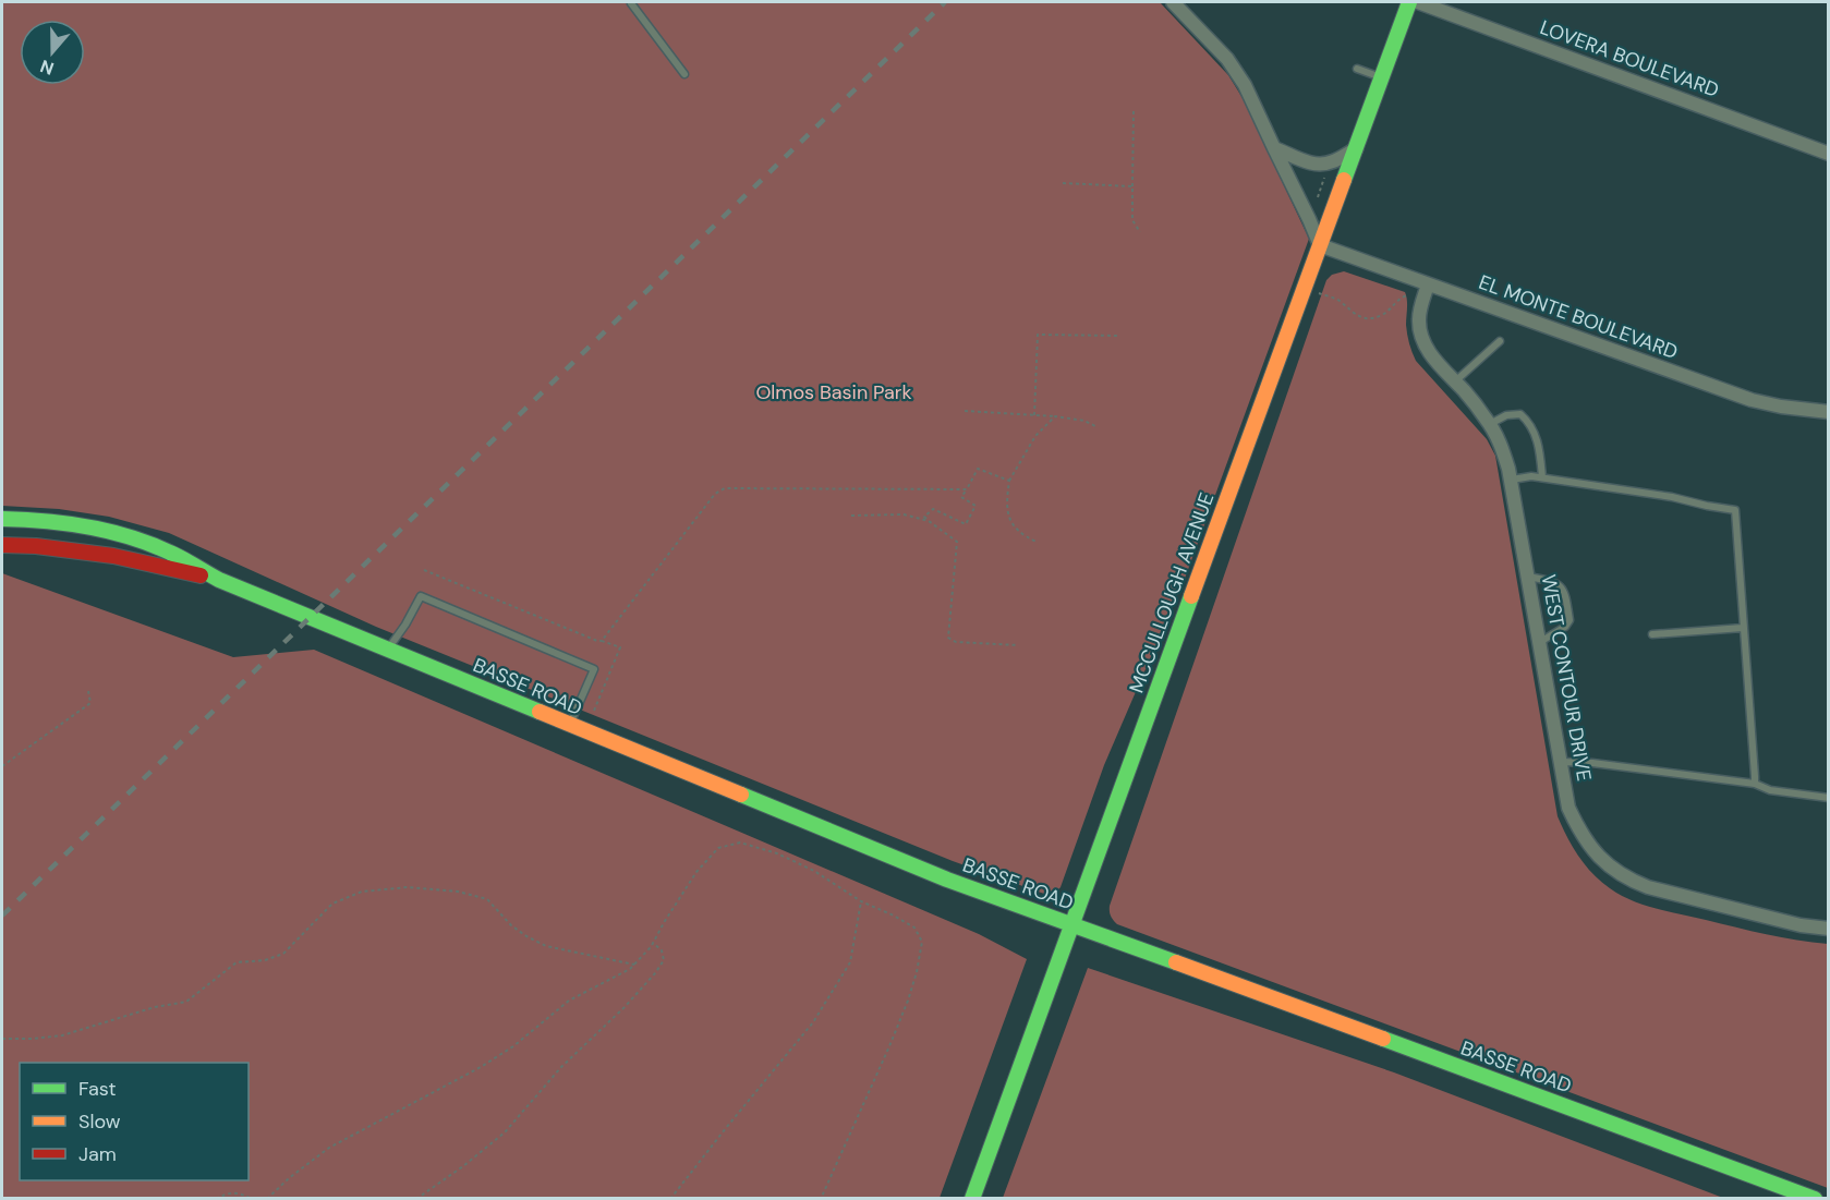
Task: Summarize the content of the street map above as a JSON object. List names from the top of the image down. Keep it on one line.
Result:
{"streets":{"main road":["MCCULLOUGH AVENUE","BASSE ROAD"],"street":["LOVERA BOULEVARD","EL MONTE BOULEVARD","WEST CONTOUR DRIVE"]},"crossings":[["EL MONTE BOULEVARD","MCCULLOUGH AVENUE"],["EL MONTE BOULEVARD","WEST CONTOUR DRIVE"],["MCCULLOUGH AVENUE","BASSE ROAD"]],"parks":["Olmos Basin Park"],"legend":["Fast","Slow","Jam"],"north":"bottom"}
